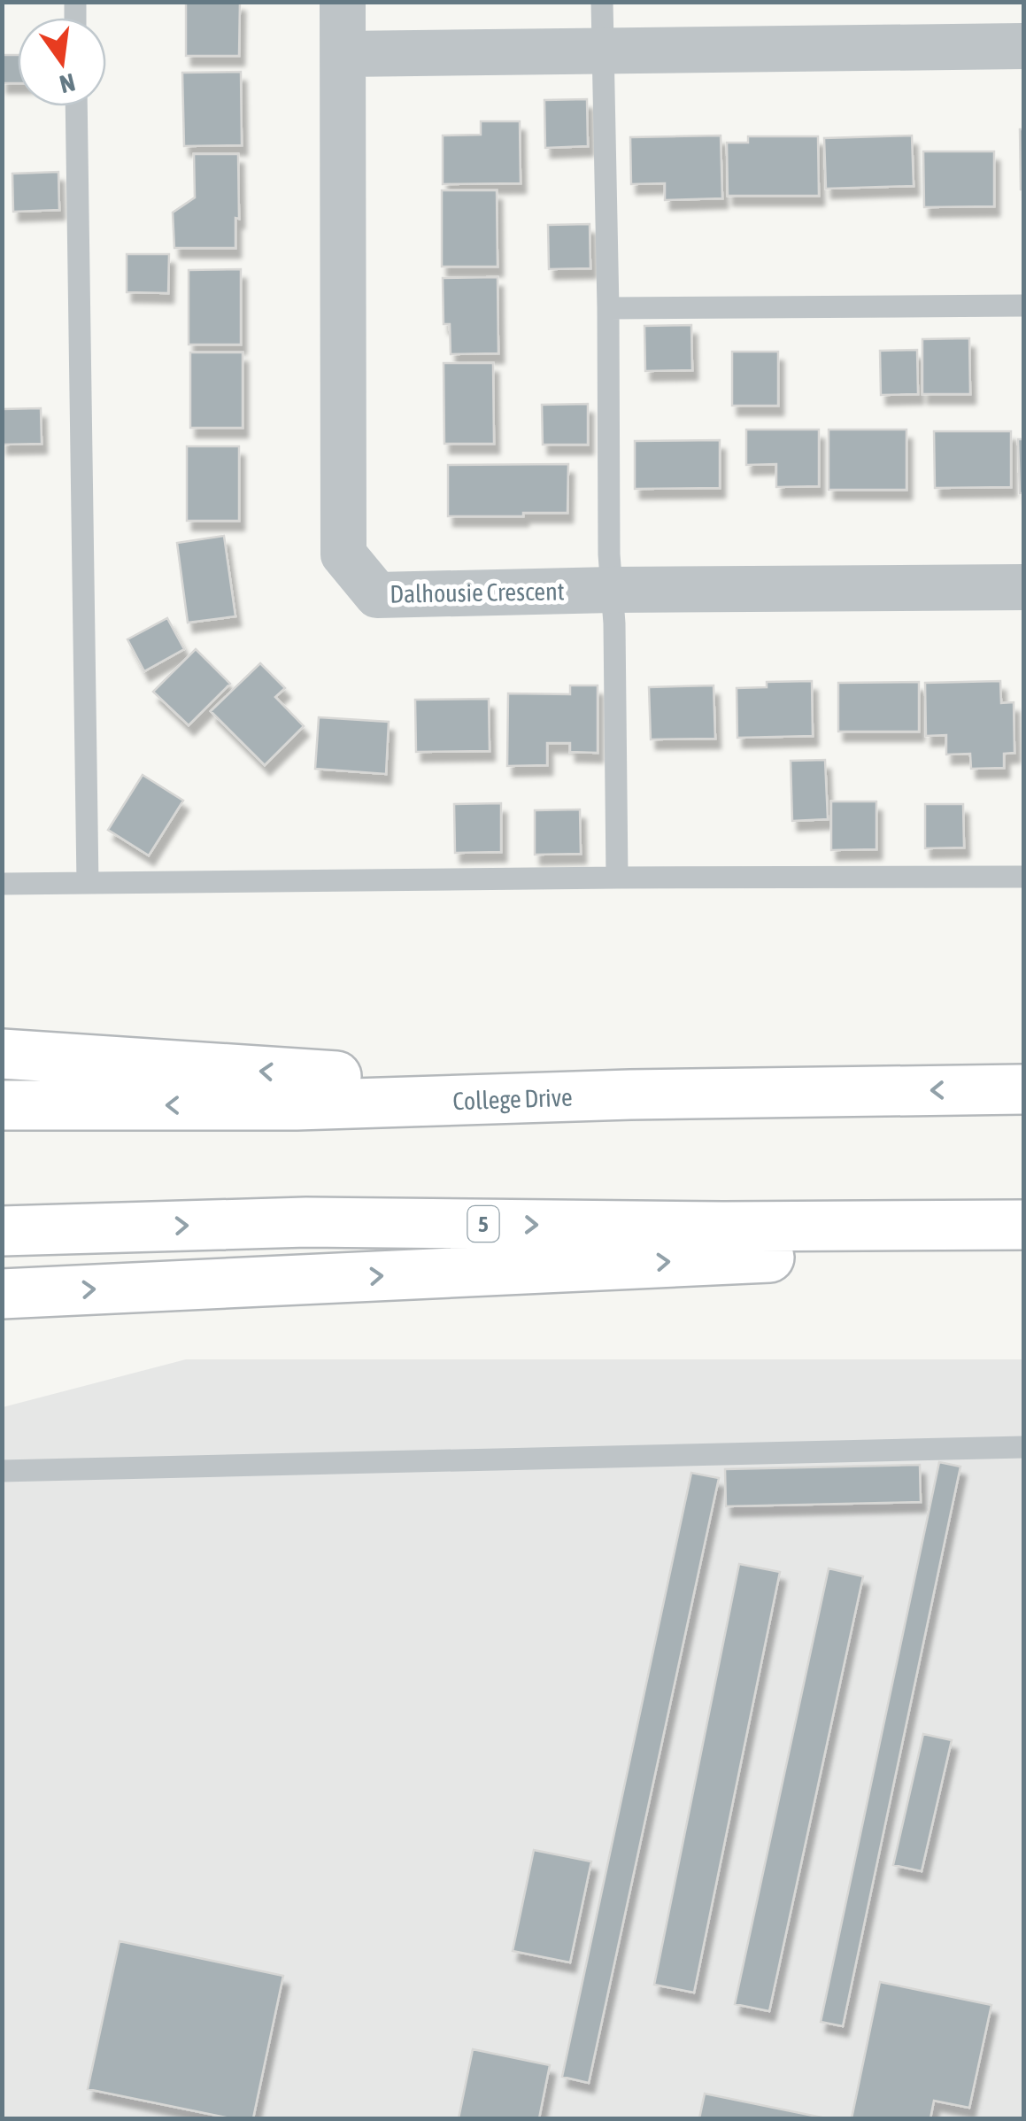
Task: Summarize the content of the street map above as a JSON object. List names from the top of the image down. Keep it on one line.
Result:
{"streets":{"highway":["College Drive","5"],"street":["Dalhousie Crescent"]},"north":"bottom"}
